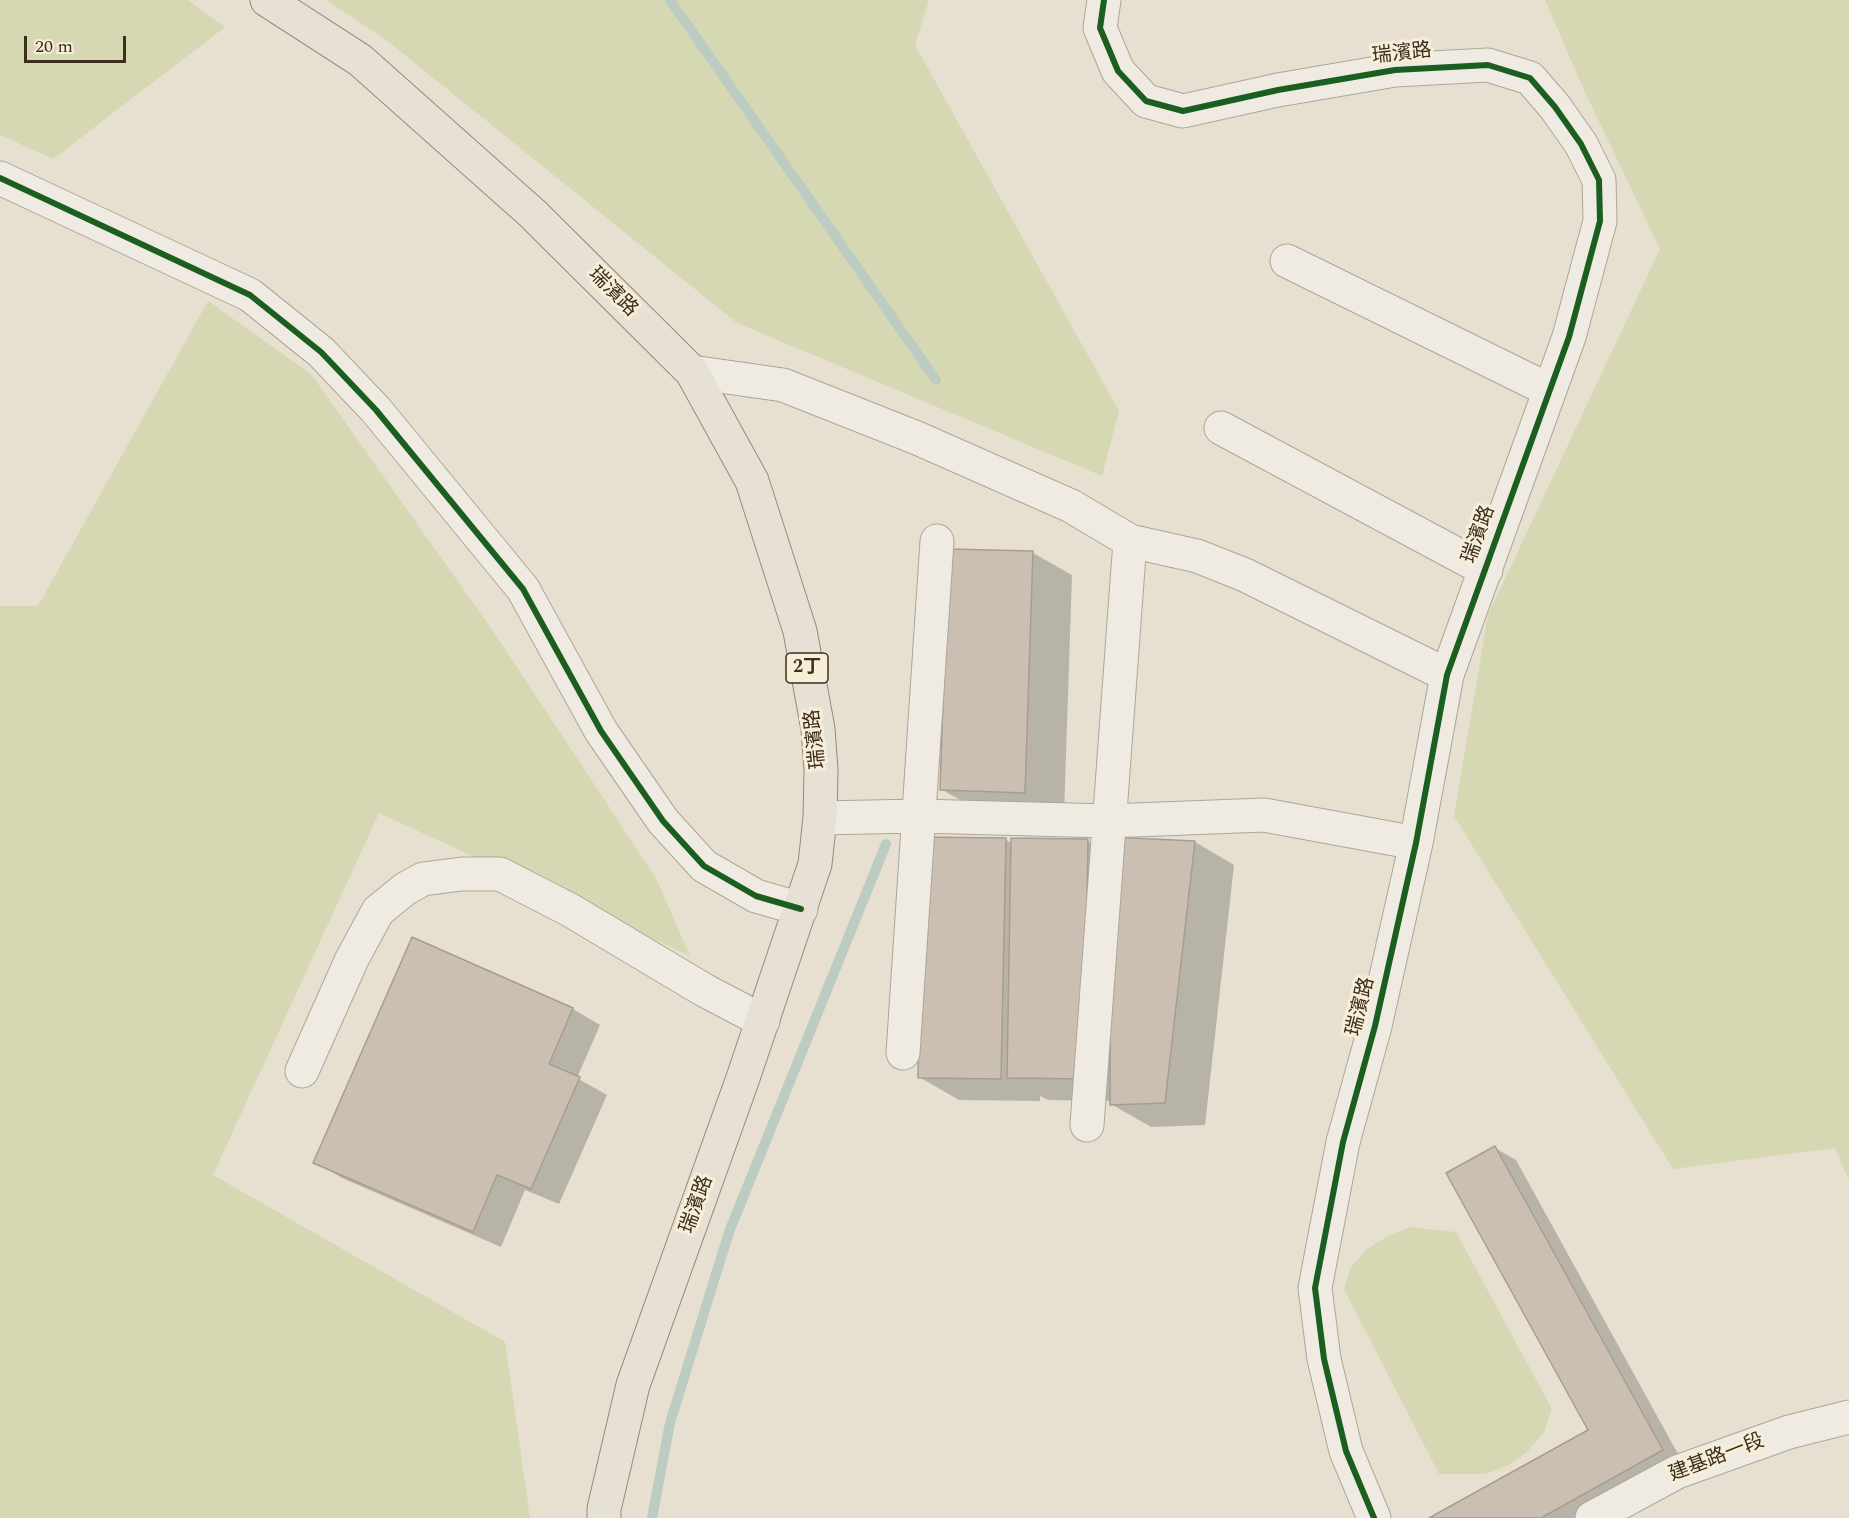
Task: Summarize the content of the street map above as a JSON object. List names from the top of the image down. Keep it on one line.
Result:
{"streets":{"main road":["瑞濱路","2丁"],"street":["建基路一段"]},"scale_bar":"20 m"}
